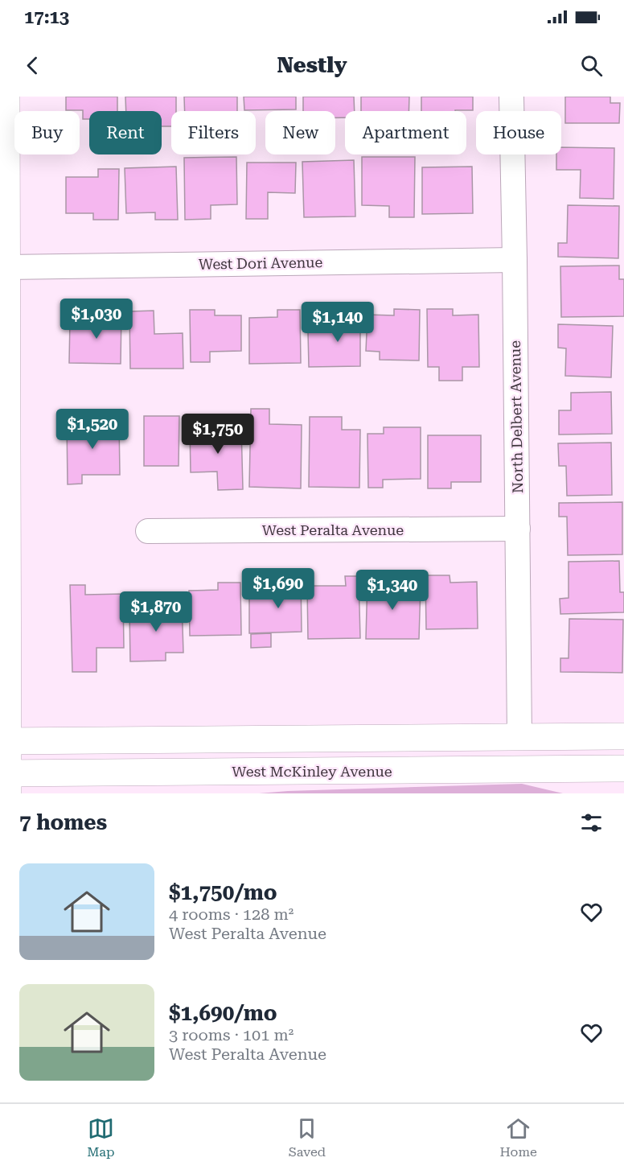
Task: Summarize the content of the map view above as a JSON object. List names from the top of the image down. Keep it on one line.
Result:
{"streets":{"main road":["West McKinley Avenue"],"street":["West Dori Avenue","North Delbert Avenue","West Peralta Avenue"]},"crossings":[["West Dori Avenue","North Delbert Avenue"],["North Delbert Avenue","West Peralta Avenue"]],"page":{"status":"17:13","header":"Nestly","chip":["Buy","Rent","Filters","New","Apartment","House"],"price":["$1,030","$1,140","$1,520","$1,750","$1,690","$1,340","$1,870"],"heading":"7 homes","list":[{"name":"$1,750/mo","note":"4 rooms · 128 m² · West Peralta Avenue"},{"name":"$1,690/mo","note":"3 rooms · 101 m² · West Peralta Avenue"}],"tabs":["Map","Saved","Home"]}}
